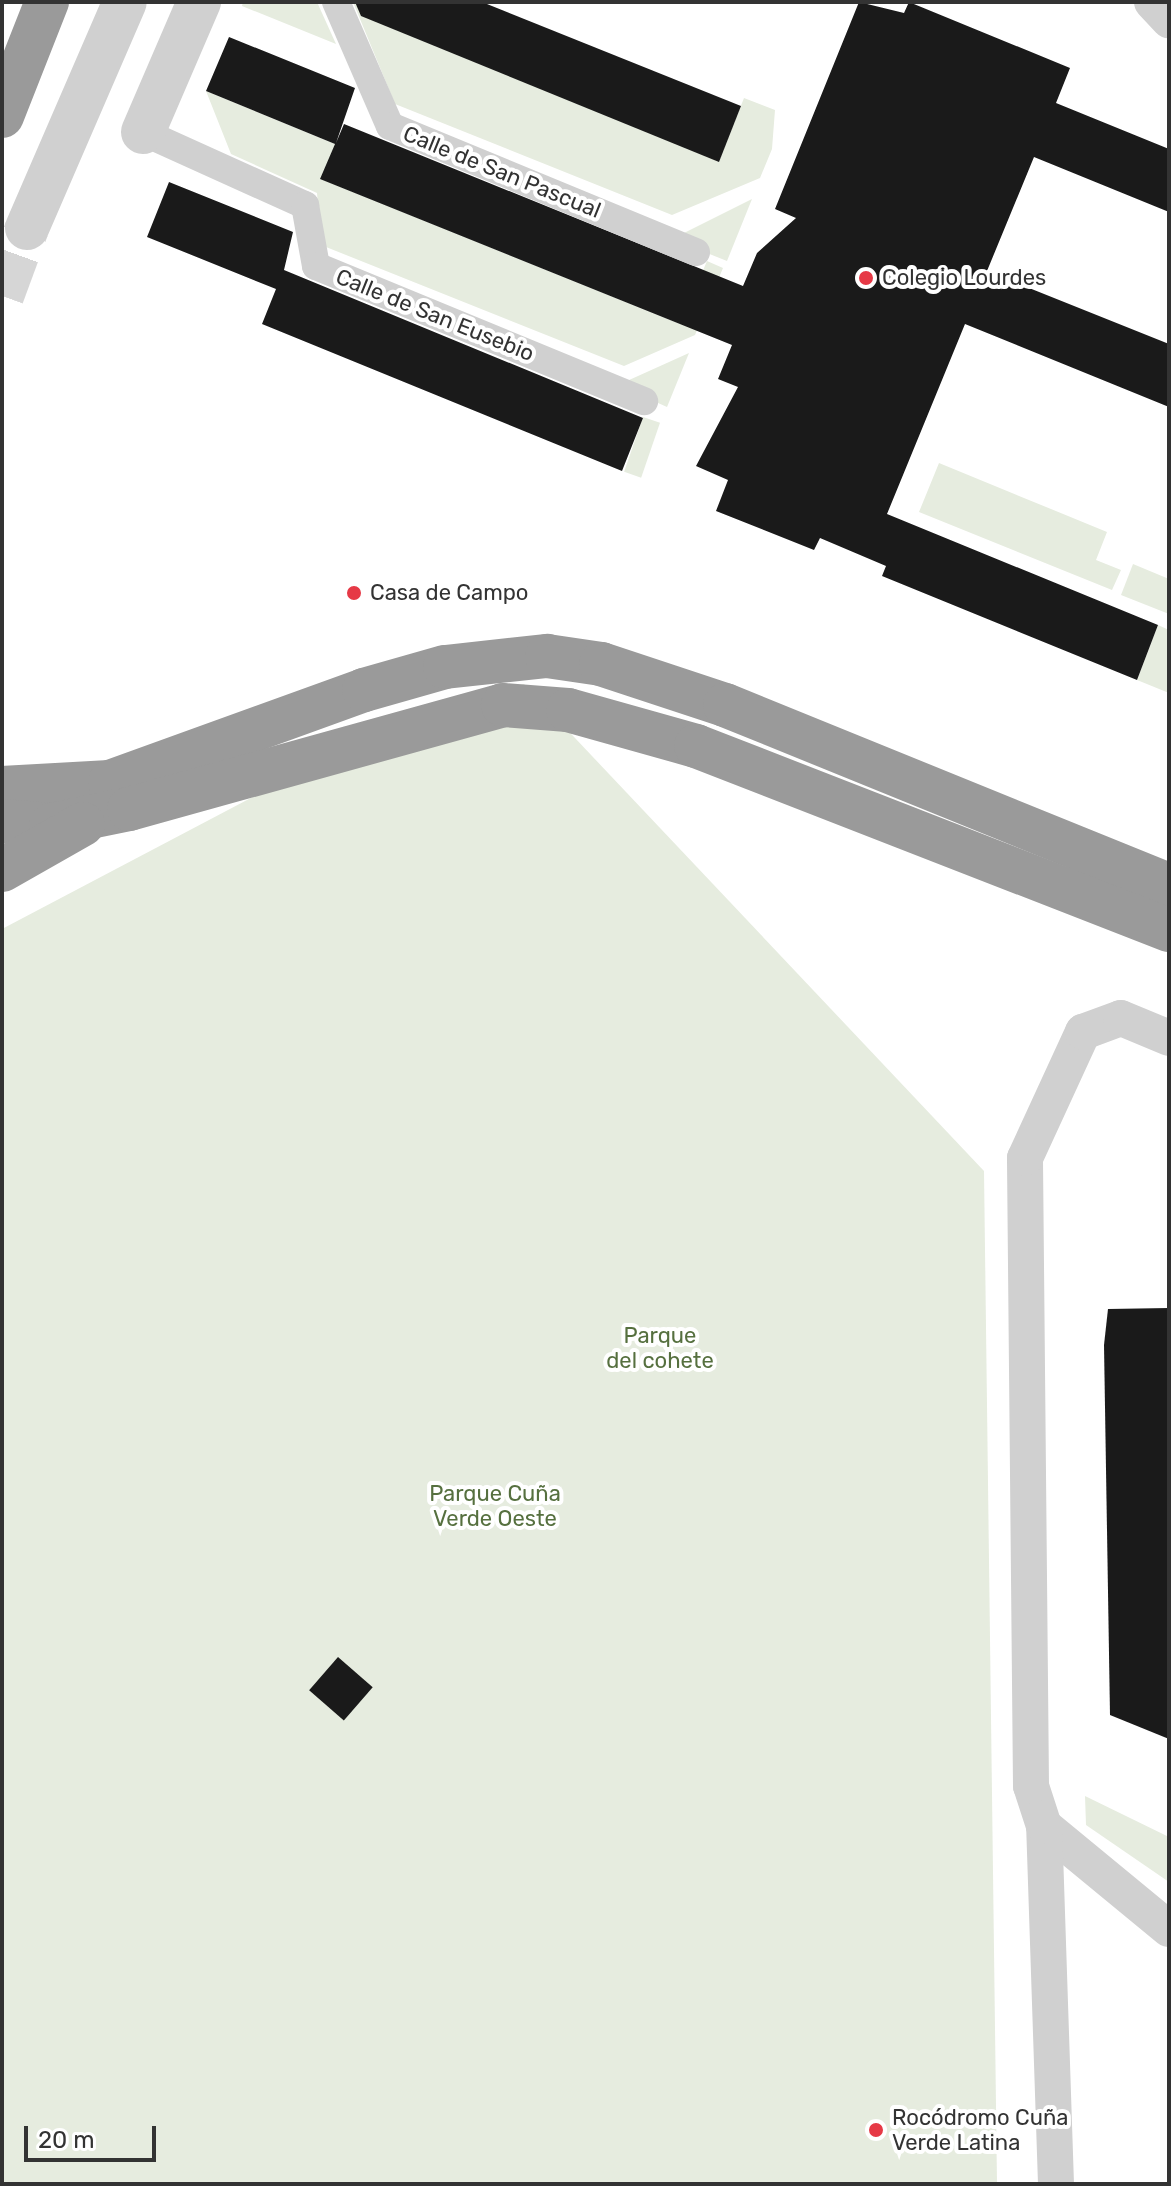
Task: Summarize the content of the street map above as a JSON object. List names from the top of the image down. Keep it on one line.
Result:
{"streets":{"street":["Calle de San Pascual","Calle de San Eusebio"]},"parks":["Parque del cohete","Parque Cuña Verde Oeste"],"places":["Colegio Lourdes","Casa de Campo","Rocódromo Cuña Verde Latina"],"scale_bar":"20 m"}
